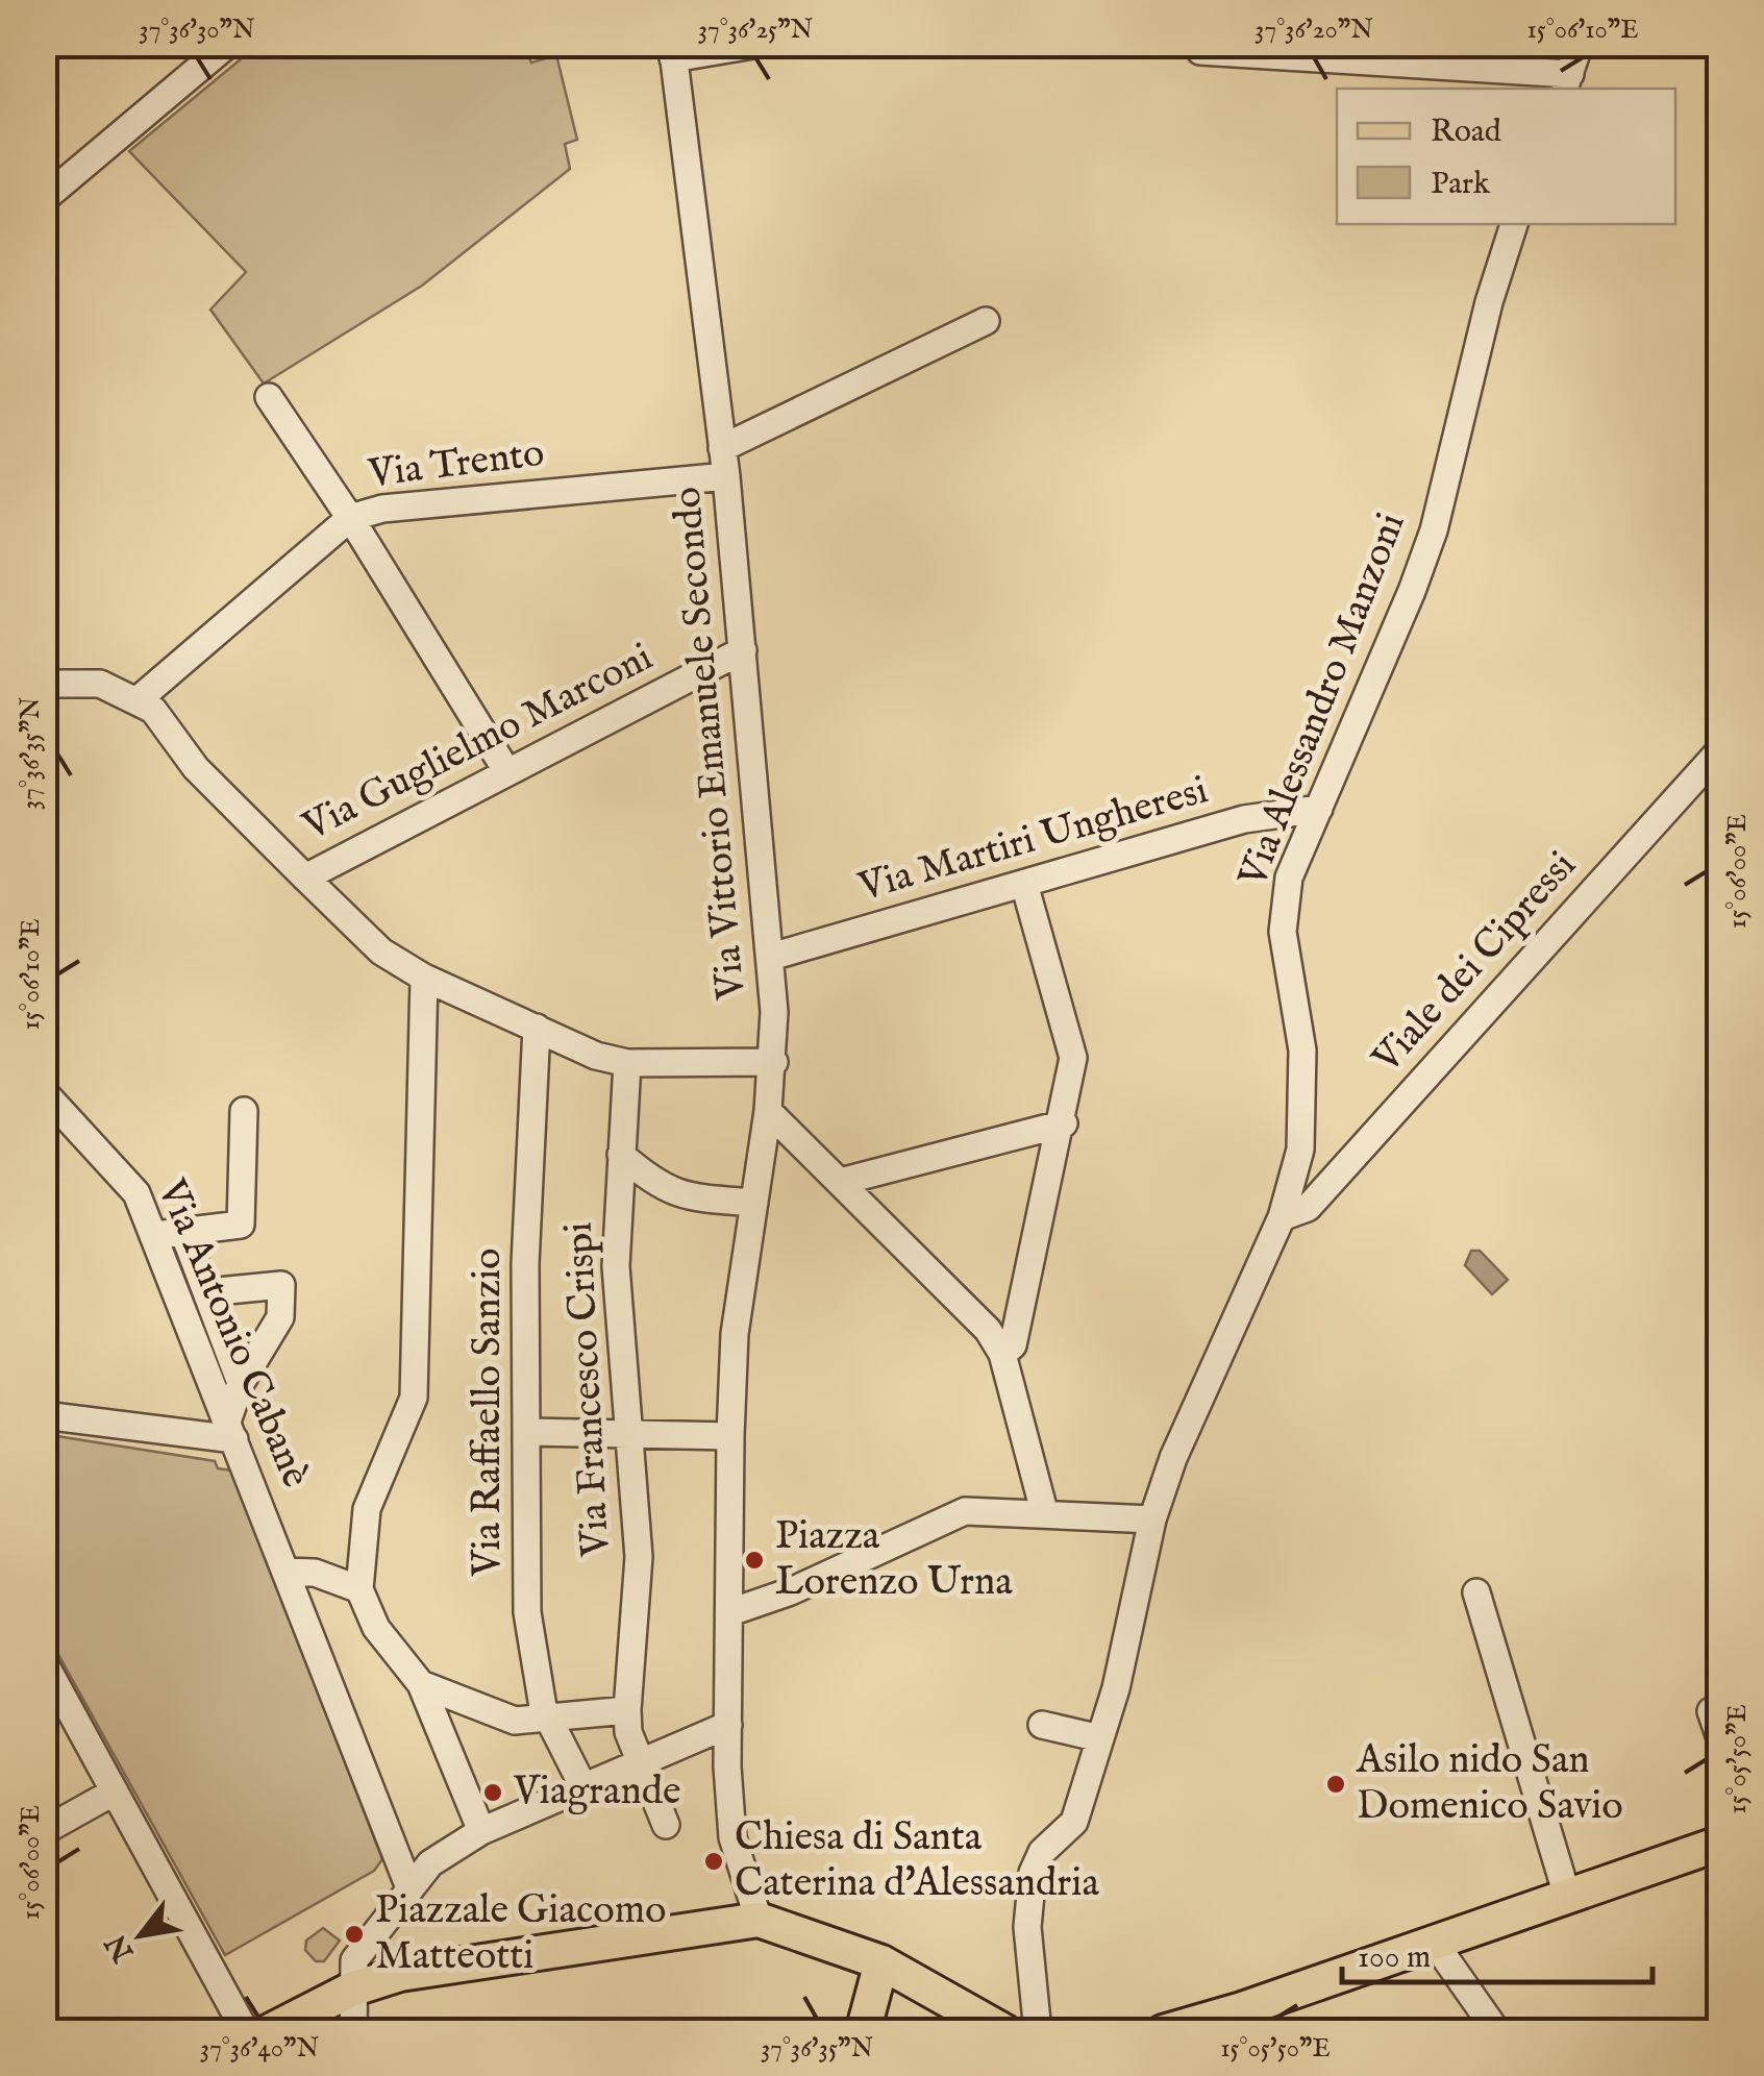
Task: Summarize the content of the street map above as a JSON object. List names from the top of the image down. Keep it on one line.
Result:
{"streets":{"street":["Via Trento","Via Alessandro Manzoni","Via Guglielmo Marconi","Via Vittorio Emanuele Secondo","Via Martiri Ungheresi","Viale dei Cipressi","Via Antonio Cabanè","Via Francesco Crispi","Via Raffaello Sanzio"]},"crossings":[["Via Trento","Via Vittorio Emanuele Secondo"],["Via Alessandro Manzoni","Via Martiri Ungheresi"],["Via Alessandro Manzoni","Viale dei Cipressi"],["Via Guglielmo Marconi","Via Vittorio Emanuele Secondo"],["Via Vittorio Emanuele Secondo","Via Martiri Ungheresi"]],"places":["Piazza Lorenzo Urna","Asilo nido San Domenico Savio","Viagrande","Chiesa di Santa Caterina d'Alessandria","Piazzale Giacomo Matteotti"],"legend":["Road","Park"],"scale_bar":"100 m","north":"bottom left","coordinates":["37°36'30\"N","37°36'25\"N","37°36'20\"N","15°06'10\"E","37°36'35\"N","15°06'00\"E","15°05'50\"E","37°36'40\"N"]}
